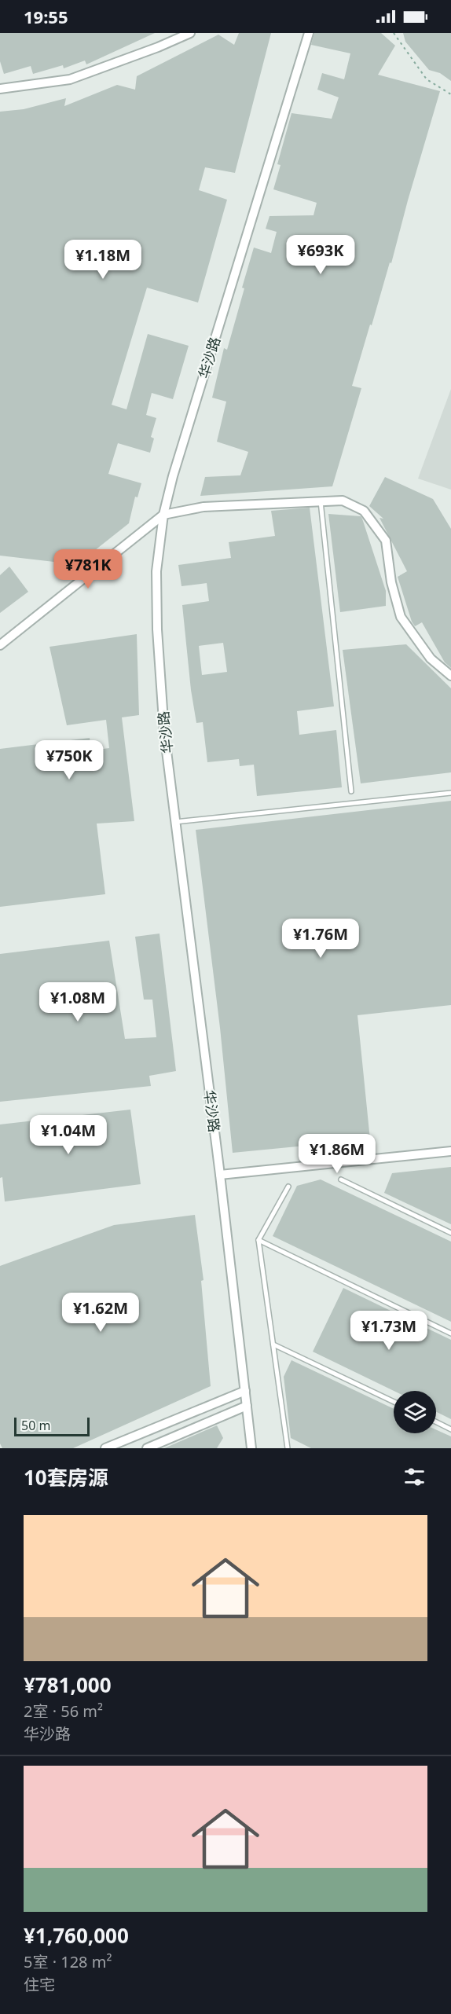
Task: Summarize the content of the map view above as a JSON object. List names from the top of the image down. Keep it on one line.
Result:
{"streets":{"street":["华沙路"]},"scale_bar":"50 m","page":{"status":"19:55","price":["¥693K","¥1.18M","¥781K","¥750K","¥1.76M","¥1.08M","¥1.04M","¥1.86M","¥1.62M","¥1.73M"],"scale":"50 m","heading":"10套房源","list":[{"name":"¥781,000","note":"2室 · 56 m² · 华沙路"},{"name":"¥1,760,000","note":"5室 · 128 m² · 住宅"}]}}
